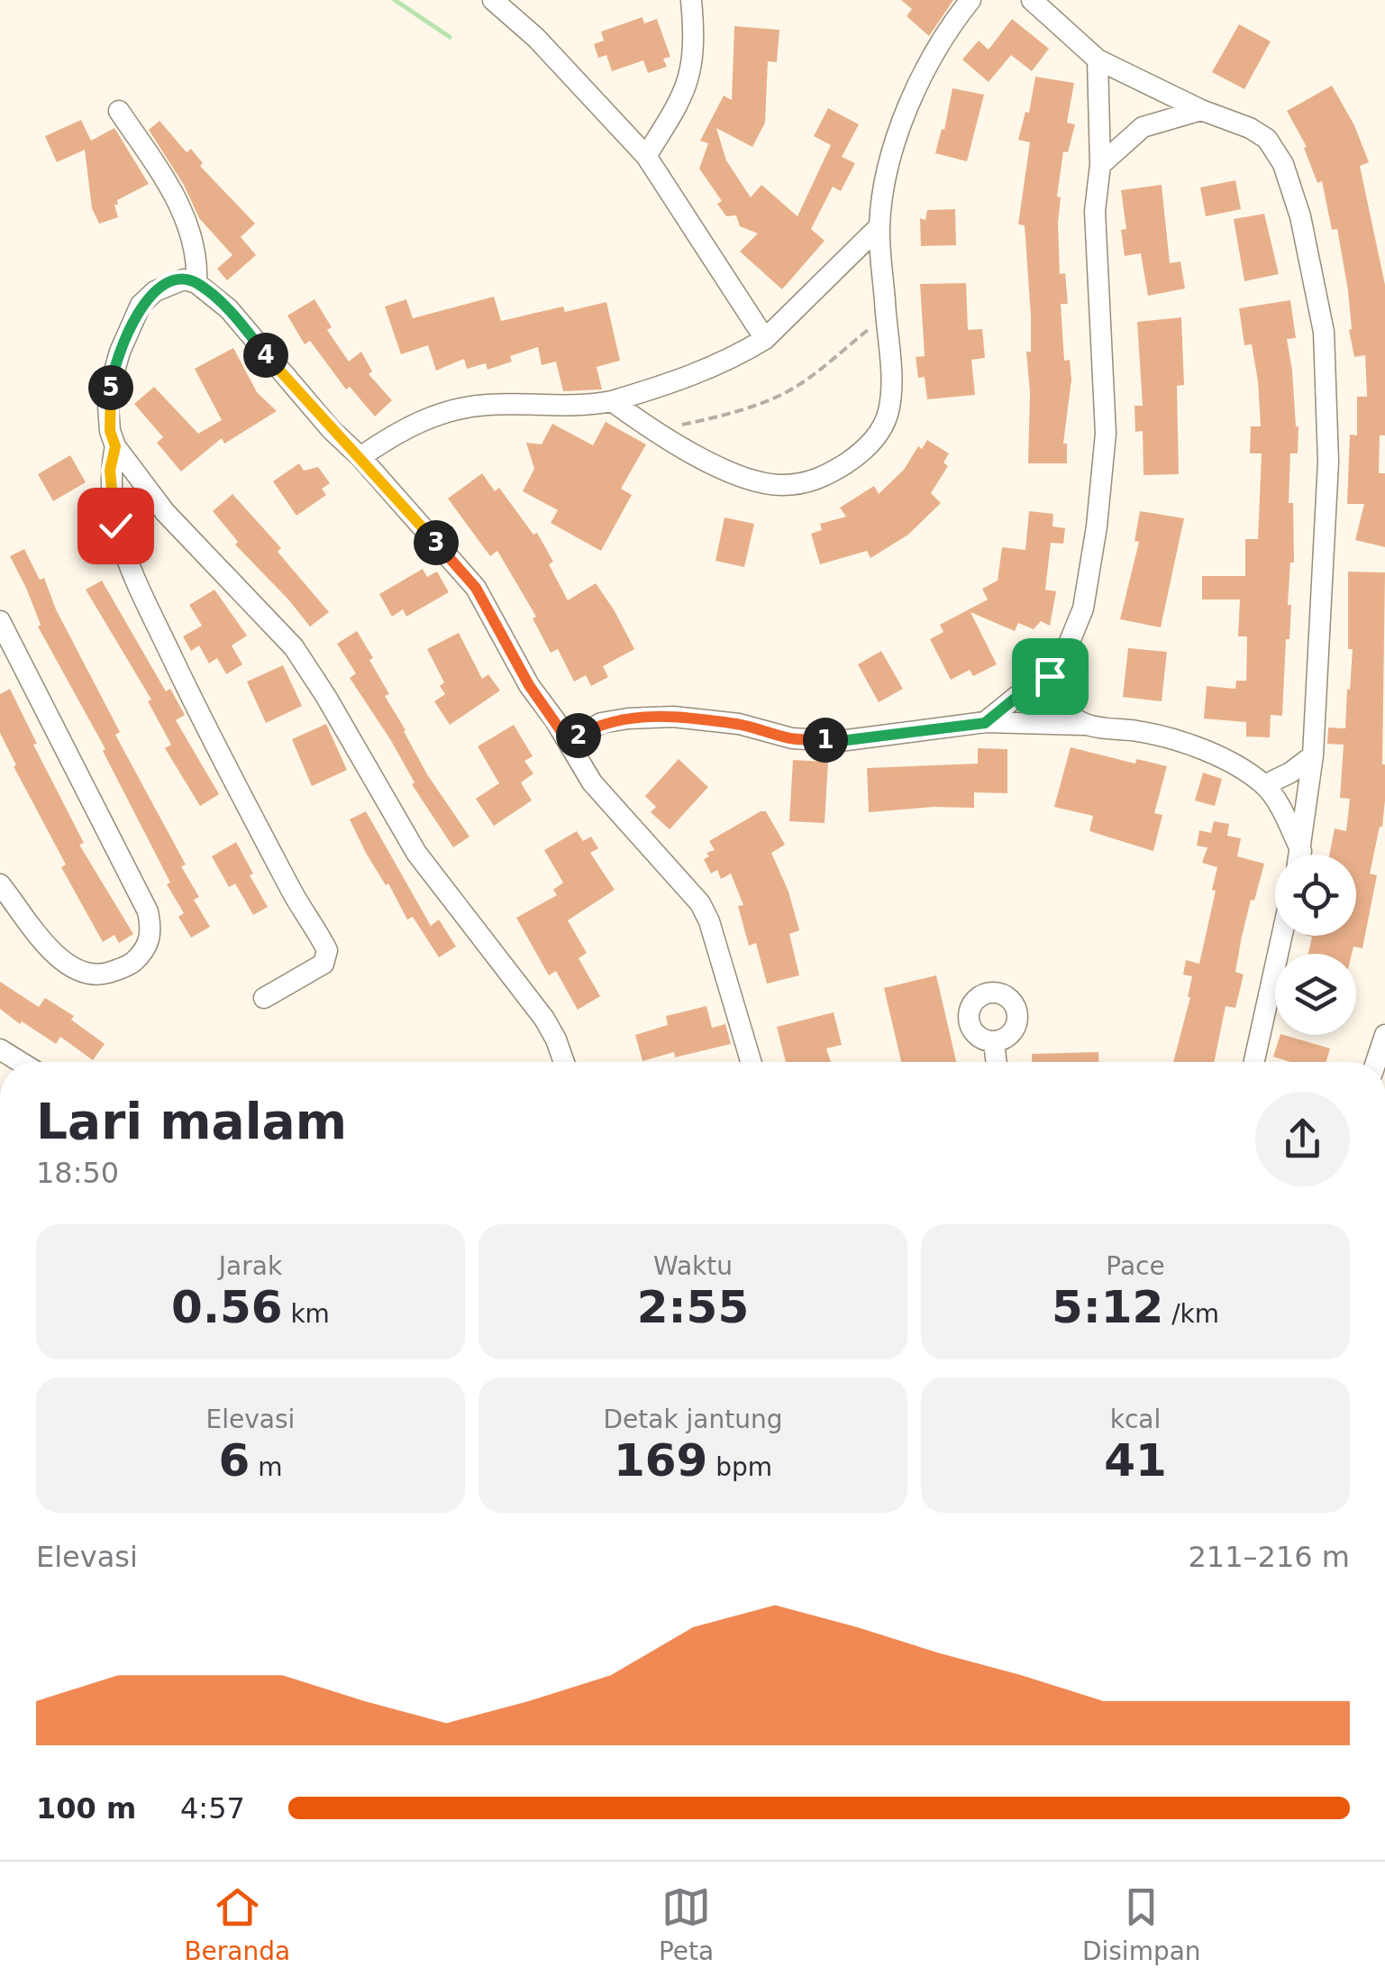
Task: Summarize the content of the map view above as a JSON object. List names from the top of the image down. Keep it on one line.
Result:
{"page":{"pins":["4","5","3","2","1"],"heading":["Lari malam","18:50"],"stats":[["Jarak","0.56 km"],["Waktu","2:55"],["Pace","5:12 /km"],["Elevasi","6 m"],["Detak jantung","169 bpm"],["kcal","41"]],"chart":["Elevasi","211–216 m"],"list":[{"name":"100 m","note":"4:57"}],"tabs":["Beranda","Peta","Disimpan"]}}
